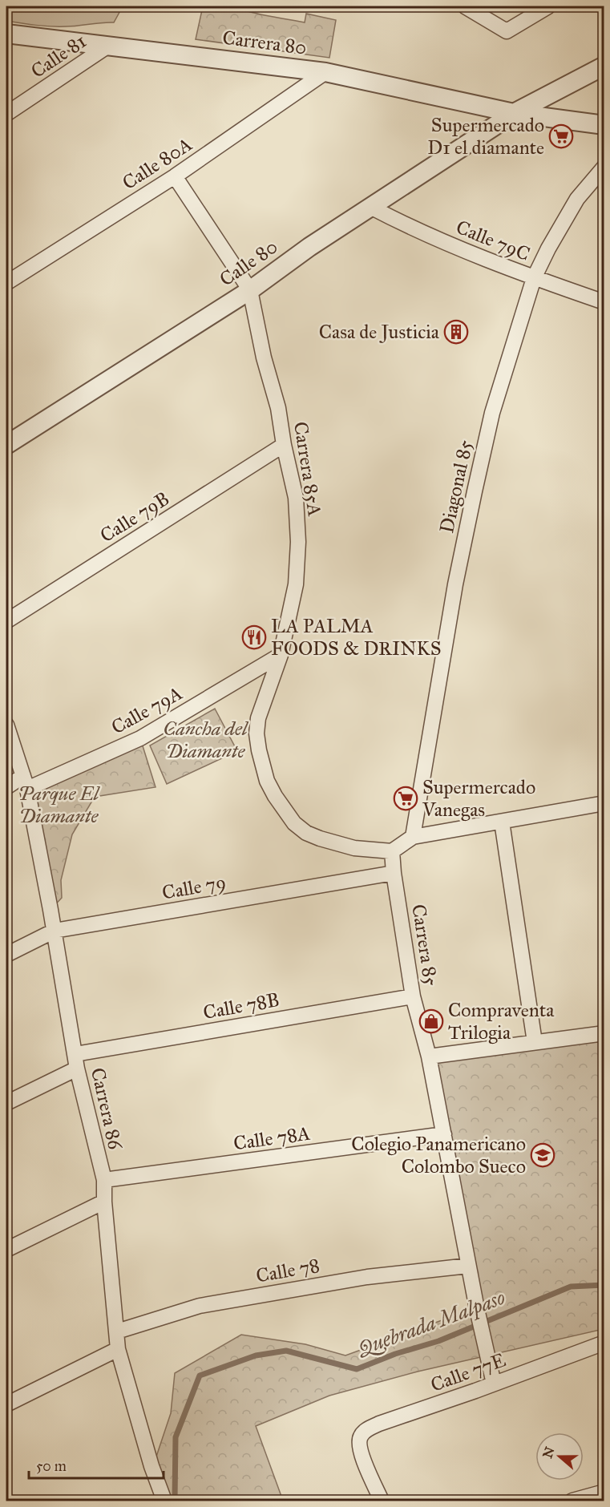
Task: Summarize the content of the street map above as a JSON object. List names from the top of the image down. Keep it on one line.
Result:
{"streets":{"street":["Carrera 80","Calle 81","Calle 80A","Calle 79C","Calle 80","Carrera 85A","Diagonal 85","Calle 79B","Calle 79A","Calle 79","Carrera 85","Calle 78B","Carrera 86","Calle 78A","Calle 78","Calle 77E"]},"crossings":[["Carrera 80","Calle 81"],["Carrera 80","Calle 80A"],["Carrera 80","Calle 80"],["Calle 80A","Carrera 85A"],["Calle 79C","Calle 80"],["Calle 79C","Diagonal 85"],["Calle 80","Carrera 85A"],["Carrera 85A","Calle 79B"],["Carrera 85A","Calle 79A"],["Carrera 85A","Carrera 85"],["Calle 79A","Carrera 86"],["Calle 79","Carrera 85"],["Calle 79","Carrera 86"],["Carrera 85","Calle 78B"],["Carrera 85","Calle 78A"],["Carrera 85","Calle 78"],["Carrera 85","Calle 77E"],["Calle 78B","Carrera 86"],["Carrera 86","Calle 78A"],["Carrera 86","Calle 78"]],"water":["Quebrada Malpaso"],"parks":["Cancha del Diamante","Parque El Diamante"],"places":{"supermarket":["Supermercado D1 el diamante","Supermercado Vanegas"],"building":["Casa de Justicia"],"restaurant":["LA PALMA FOODS & DRINKS"],"shop":["Compraventa Trilogia"],"school or university":["Colegio Panamericano Colombo Sueco"]},"scale_bar":"50 m","north":"left"}
